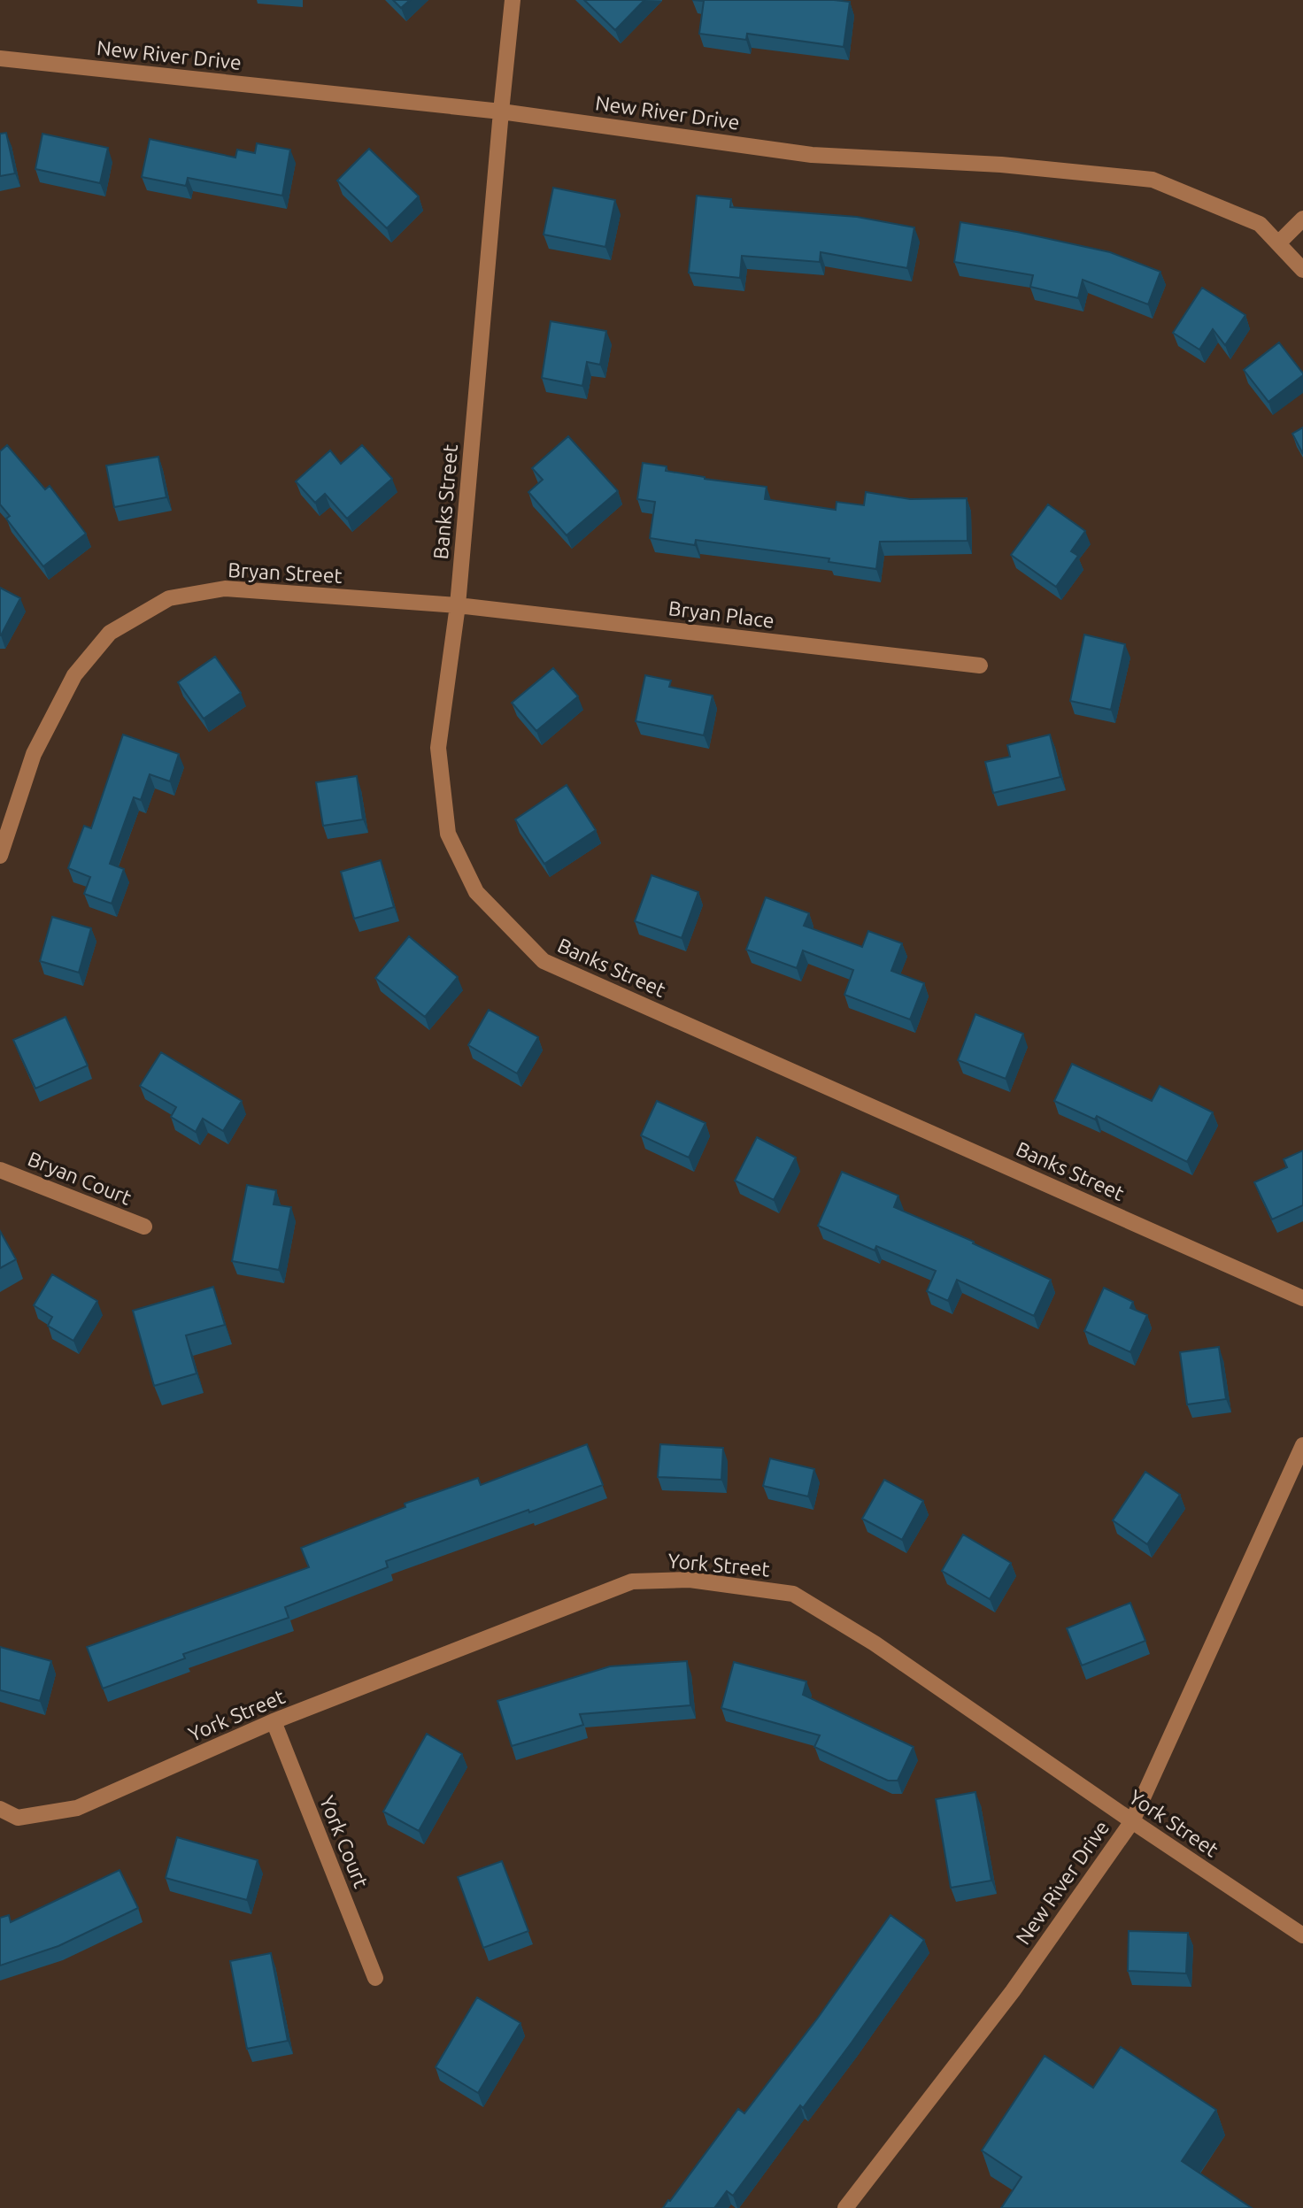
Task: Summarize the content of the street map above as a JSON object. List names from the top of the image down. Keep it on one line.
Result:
{"streets":{"street":["New River Drive","Banks Street","Bryan Street","Bryan Place","Bryan Court","York Street","York Court"]},"crossings":[["New River Drive","Banks Street"],["New River Drive","York Street"],["Banks Street","Bryan Street"],["Banks Street","Bryan Place"],["Bryan Street","Bryan Place"],["York Street","York Court"]]}
